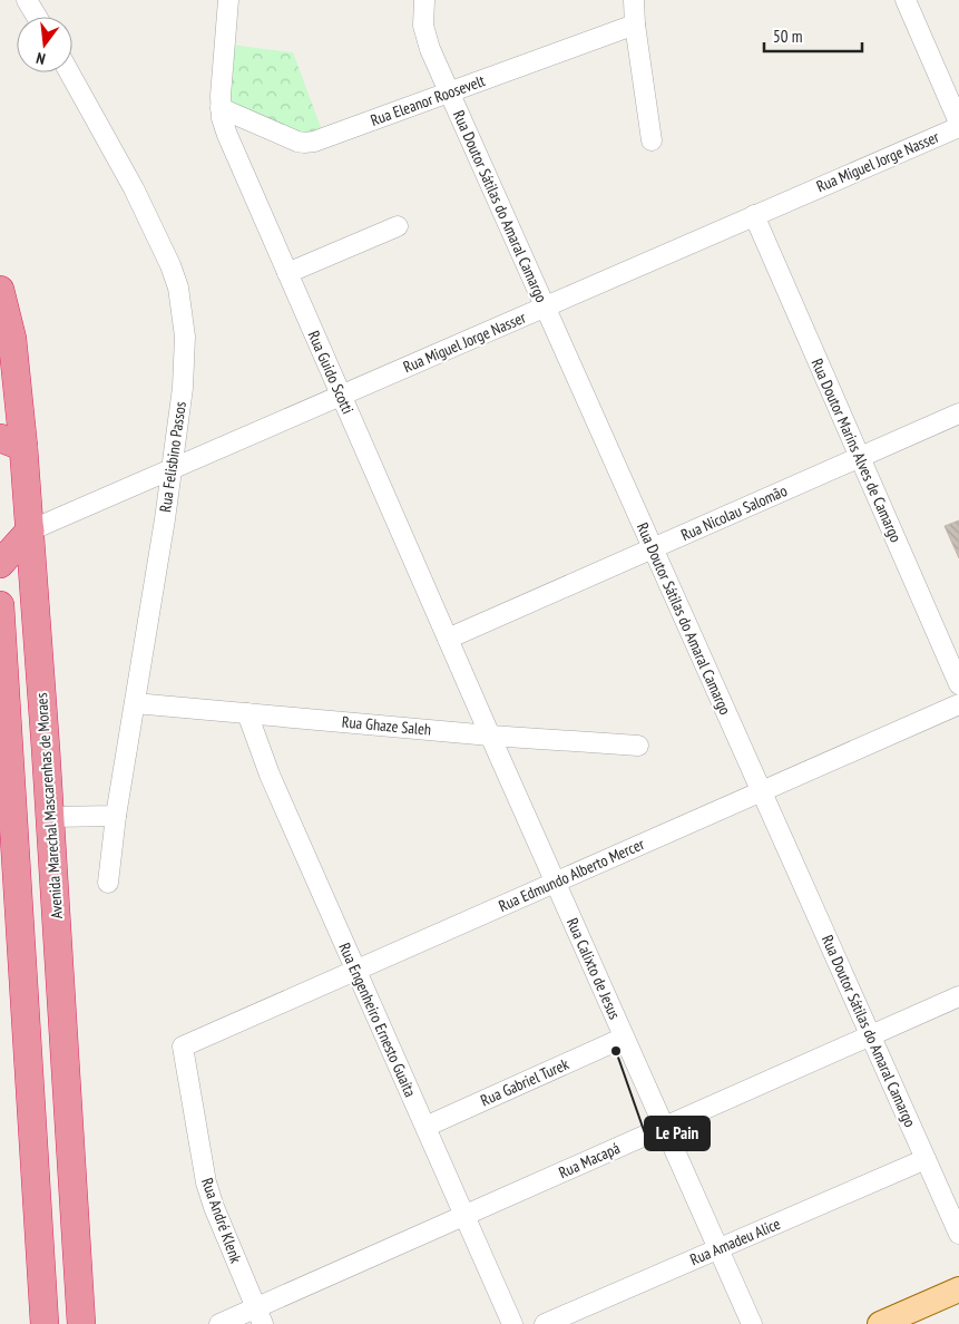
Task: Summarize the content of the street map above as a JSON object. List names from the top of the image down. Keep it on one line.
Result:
{"streets":{"highway":["Avenida Marechal Mascarenhas de Moraes"],"street":["Rua Eleanor Roosevelt","Rua Miguel Jorge Nasser","Rua Doutor Sátilas do Amaral Camargo","Rua Guido Scotti","Rua Doutor Marins Alves de Camargo","Rua Felisbino Passos","Rua Nicolau Salomão","Rua Ghaze Saleh","Rua Edmundo Alberto Mercer","Rua Calixto de Jesus","Rua Engenheiro Ernesto Guaíta","Rua Gabriel Turek","Rua Macapá","Rua André Klenk","Rua Amadeu Alice"]},"crossings":[["Rua Eleanor Roosevelt","Rua Doutor Sátilas do Amaral Camargo"],["Rua Eleanor Roosevelt","Rua Guido Scotti"],["Rua Miguel Jorge Nasser","Rua Doutor Sátilas do Amaral Camargo"],["Rua Miguel Jorge Nasser","Rua Guido Scotti"],["Rua Miguel Jorge Nasser","Rua Doutor Marins Alves de Camargo"],["Rua Miguel Jorge Nasser","Rua Felisbino Passos"],["Rua Miguel Jorge Nasser","Avenida Marechal Mascarenhas de Moraes"],["Rua Doutor Sátilas do Amaral Camargo","Rua Nicolau Salomão"],["Rua Doutor Sátilas do Amaral Camargo","Rua Edmundo Alberto Mercer"],["Rua Doutor Sátilas do Amaral Camargo","Rua Macapá"],["Rua Doutor Sátilas do Amaral Camargo","Rua Amadeu Alice"],["Rua Guido Scotti","Rua Nicolau Salomão"],["Rua Guido Scotti","Rua Ghaze Saleh"],["Rua Guido Scotti","Rua Calixto de Jesus"],["Rua Doutor Marins Alves de Camargo","Rua Nicolau Salomão"],["Rua Felisbino Passos","Rua Ghaze Saleh"],["Rua Ghaze Saleh","Rua Calixto de Jesus"],["Rua Ghaze Saleh","Rua Engenheiro Ernesto Guaíta"],["Rua Edmundo Alberto Mercer","Rua Calixto de Jesus"],["Rua Edmundo Alberto Mercer","Rua Engenheiro Ernesto Guaíta"],["Rua Edmundo Alberto Mercer","Rua André Klenk"],["Rua Calixto de Jesus","Rua Gabriel Turek"],["Rua Calixto de Jesus","Rua Macapá"],["Rua Calixto de Jesus","Rua Amadeu Alice"],["Rua Engenheiro Ernesto Guaíta","Rua Gabriel Turek"],["Rua Engenheiro Ernesto Guaíta","Rua Macapá"],["Rua Macapá","Rua André Klenk"]],"places":["Le Pain"],"scale_bar":"50 m","north":"bottom"}
